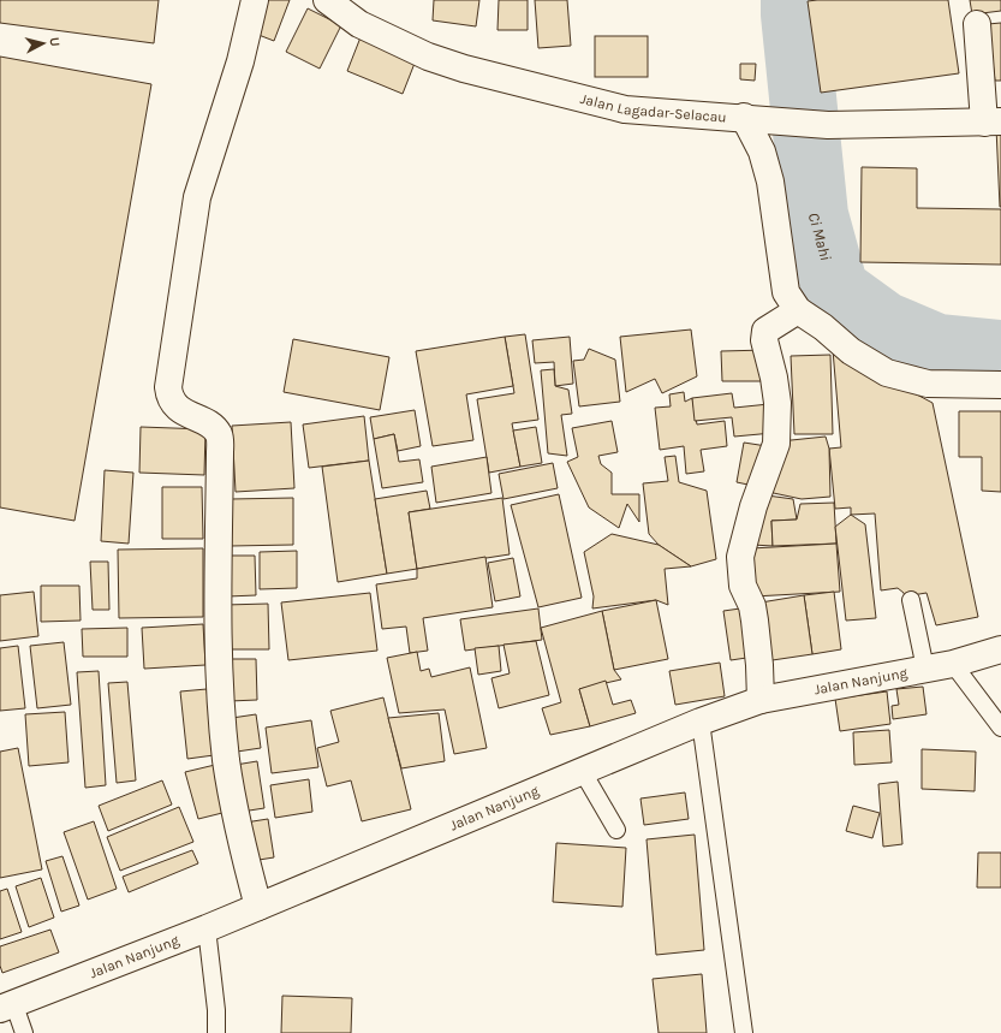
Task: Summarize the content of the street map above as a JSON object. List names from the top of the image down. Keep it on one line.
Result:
{"streets":{"street":["Jalan Lagadar-Selacau","Jalan Nanjung"]},"water":["Ci Mahi"],"north":"right"}
